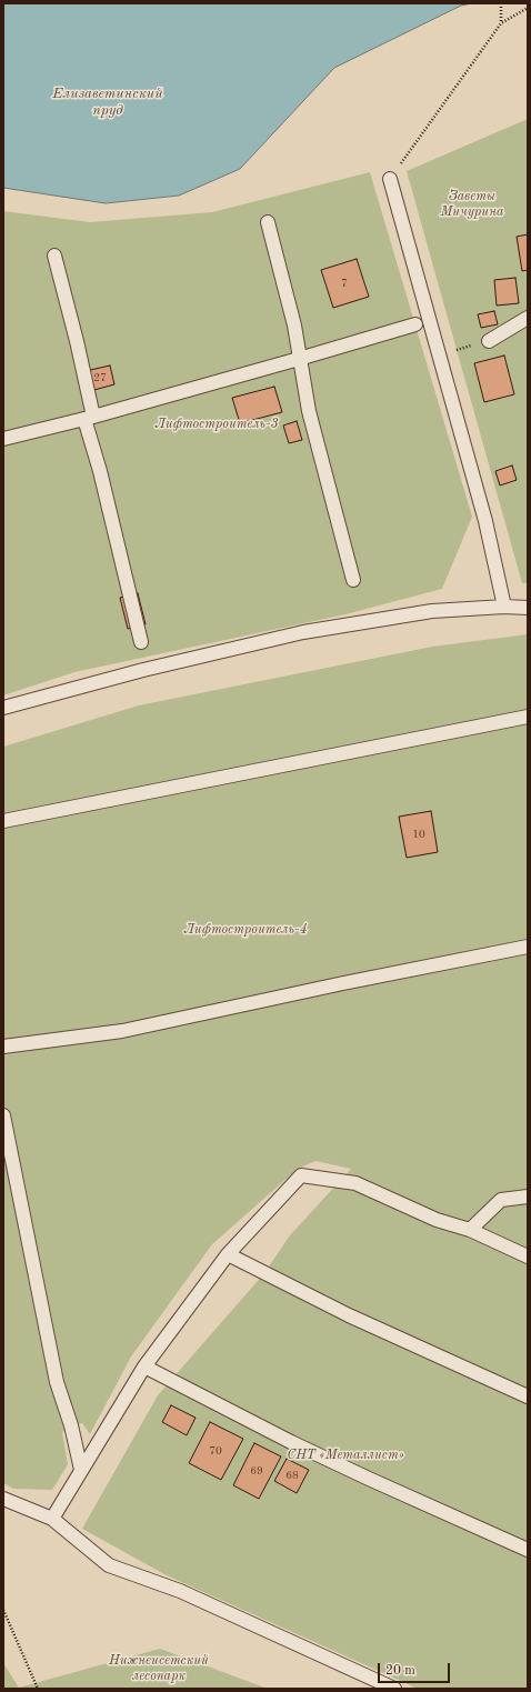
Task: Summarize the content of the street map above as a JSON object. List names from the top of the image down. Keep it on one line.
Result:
{"water":["Елизаветинский пруд"],"parks":["Заветы Мичурина","Лифтостроитель-3","Лифтостроитель-4","СНТ «Металлист»","Нижнеисетский лесопарк"],"house_numbers":["7","27","10","70","69","68"],"scale_bar":"20 m"}
